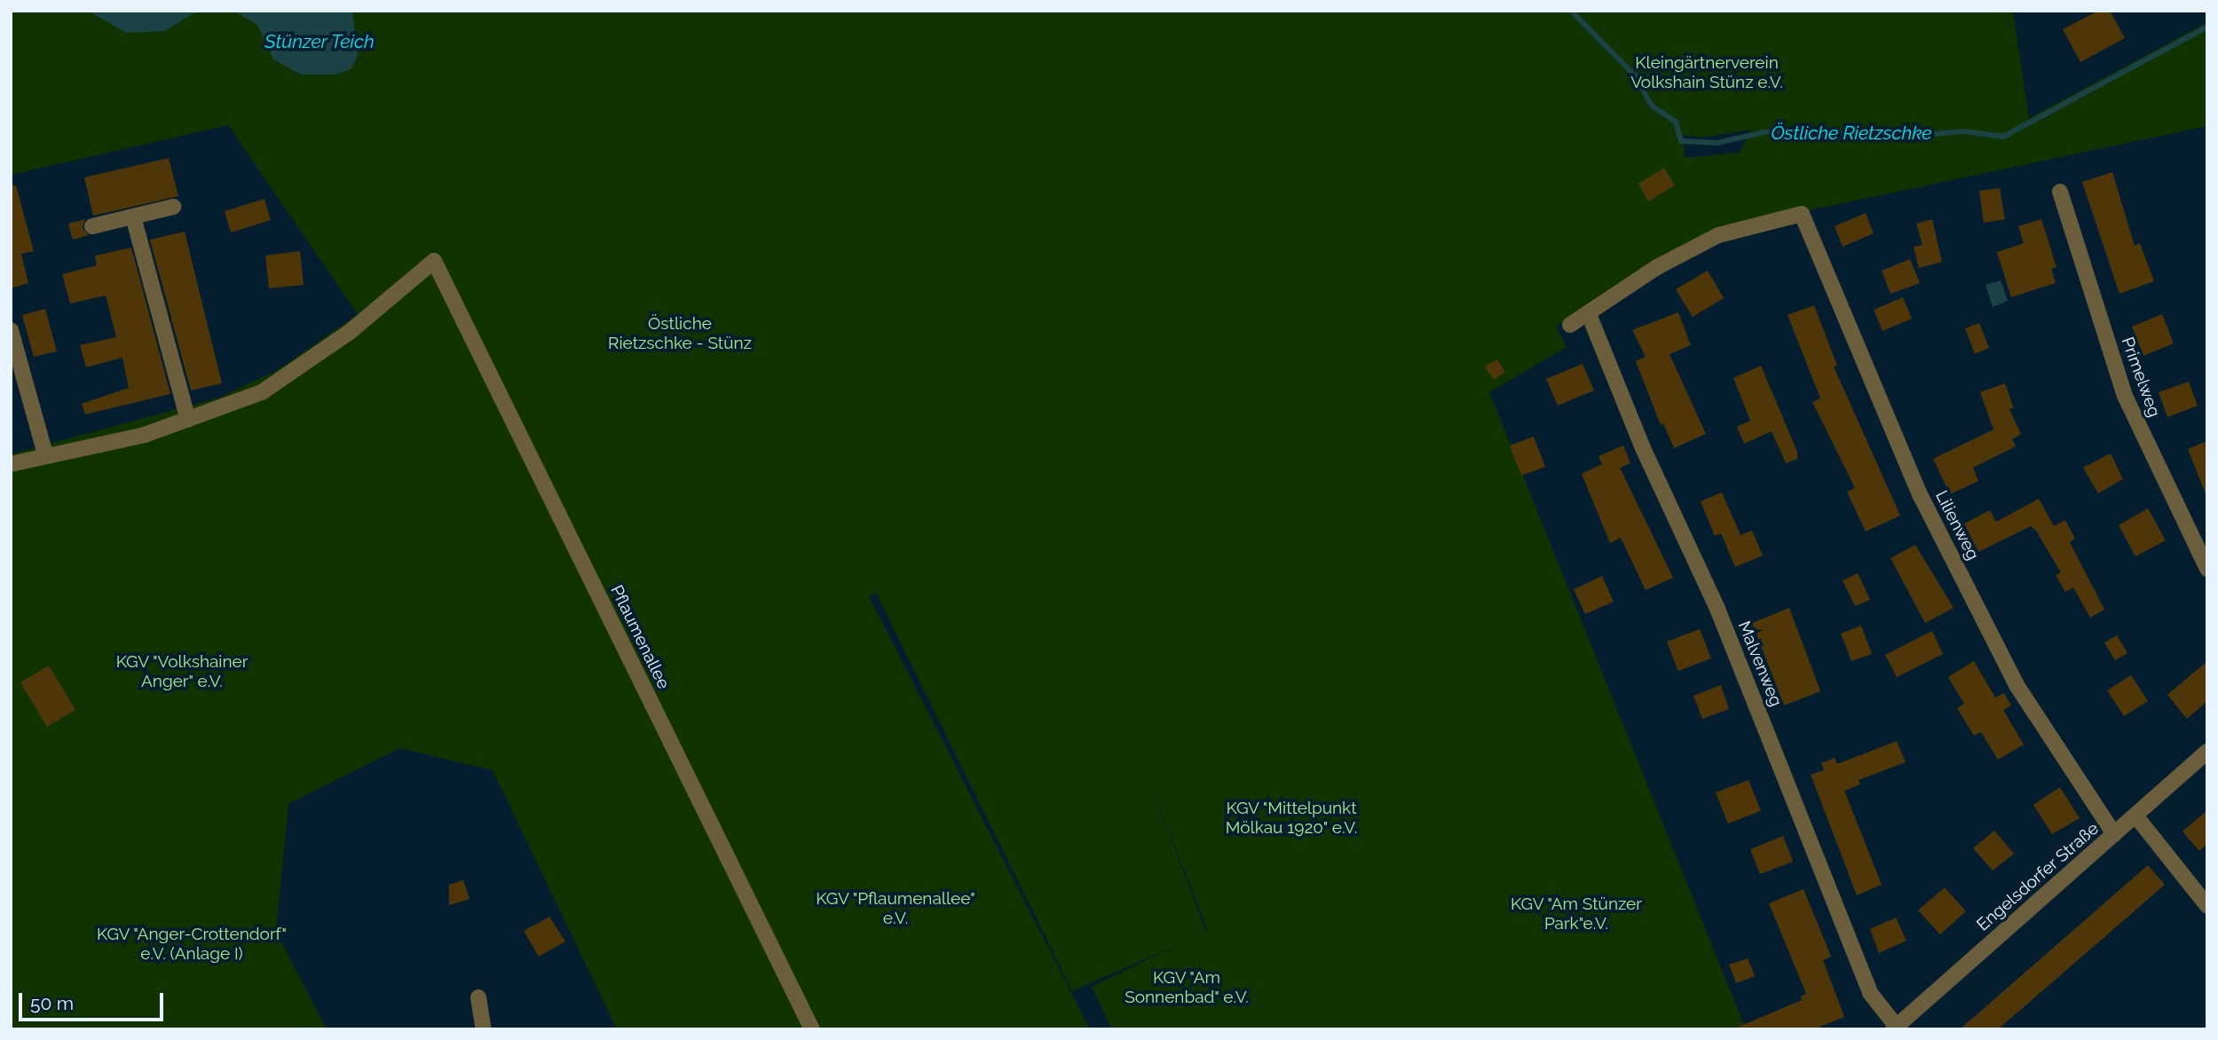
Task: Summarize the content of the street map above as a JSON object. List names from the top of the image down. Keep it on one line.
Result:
{"streets":{"street":["Primelweg","Lilienweg","Pflaumenallee","Malvenweg","Engelsdorfer Straße"]},"crossings":[["Lilienweg","Malvenweg"],["Lilienweg","Engelsdorfer Straße"],["Malvenweg","Engelsdorfer Straße"]],"water":["Stünzer Teich","Östliche Rietzschke"],"parks":["Kleingärtnerverein Volkshain Stünz e.V.","Östliche Rietzschke - Stünz","KGV \"Volkshainer Anger\" e.V.","KGV \"Mittelpunkt Mölkau 1920\" e.V.","KGV \"Pflaumenallee\" e.V.","KGV \"Am Stünzer Park\"e.V.","KGV \"Anger-Crottendorf\" e.V. (Anlage I)","KGV \"Am Sonnenbad\" e.V."],"scale_bar":"50 m"}
